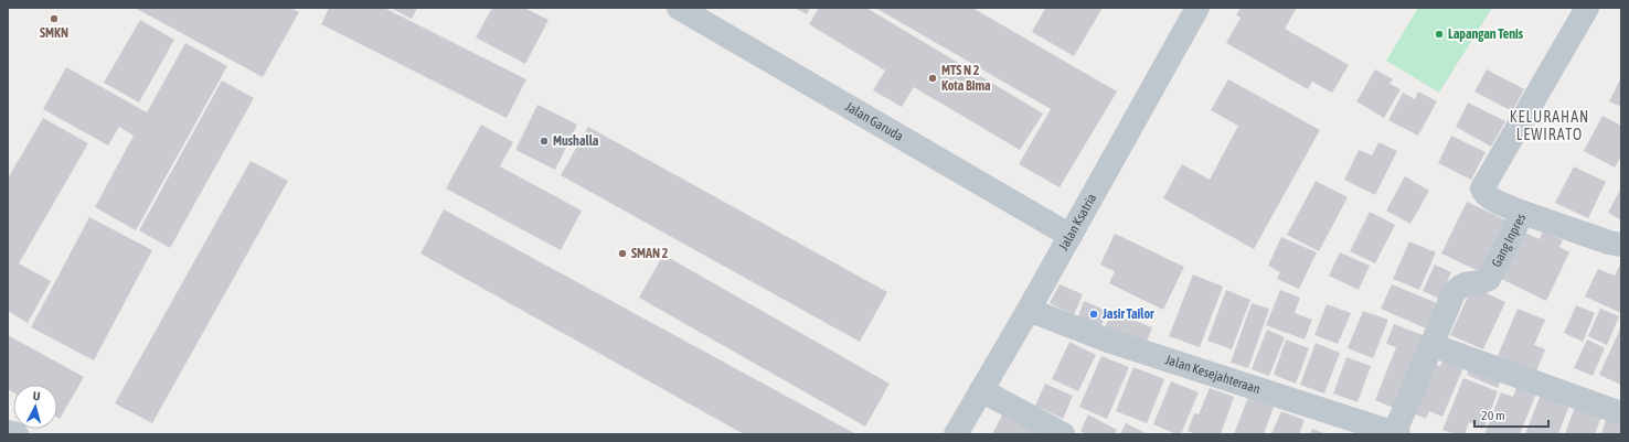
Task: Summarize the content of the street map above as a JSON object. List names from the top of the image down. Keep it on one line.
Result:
{"streets":{"street":["Jalan Garuda","Jalan Ksatria","Gang Inpres","Jalan Kesejahteraan"]},"crossings":[["Jalan Garuda","Jalan Ksatria"],["Jalan Ksatria","Jalan Kesejahteraan"],["Gang Inpres","Jalan Kesejahteraan"]],"districts":["KELURAHAN LEWIRATO"],"places":["SMKN","Lapangan Tenis","MTS N 2 Kota Bima","Mushalla","SMAN 2","Jasir Tailor"],"scale_bar":"20 m","north":"top"}
